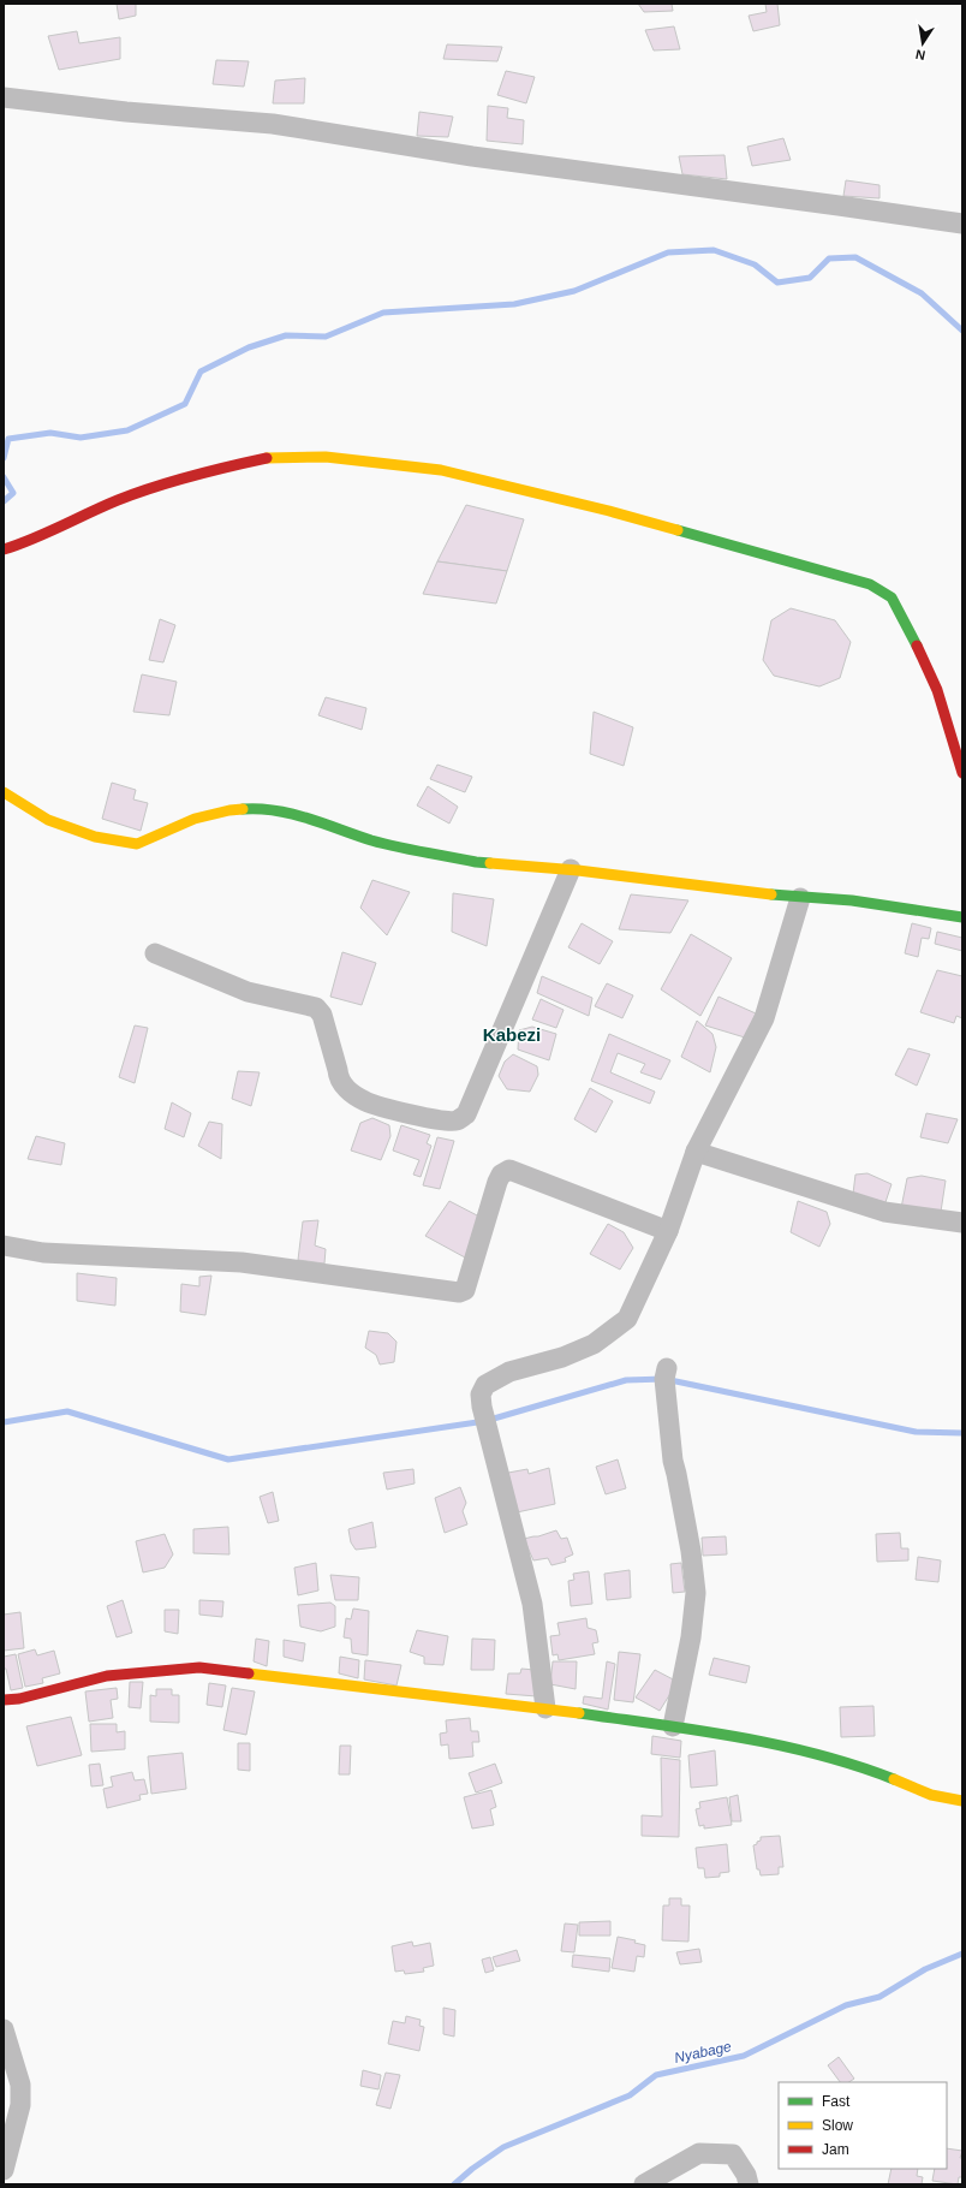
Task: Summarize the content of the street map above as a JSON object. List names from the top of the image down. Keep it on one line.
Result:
{"districts":["Kabezi"],"water":["Nyabage"],"legend":["Fast","Slow","Jam"],"north":"bottom"}
